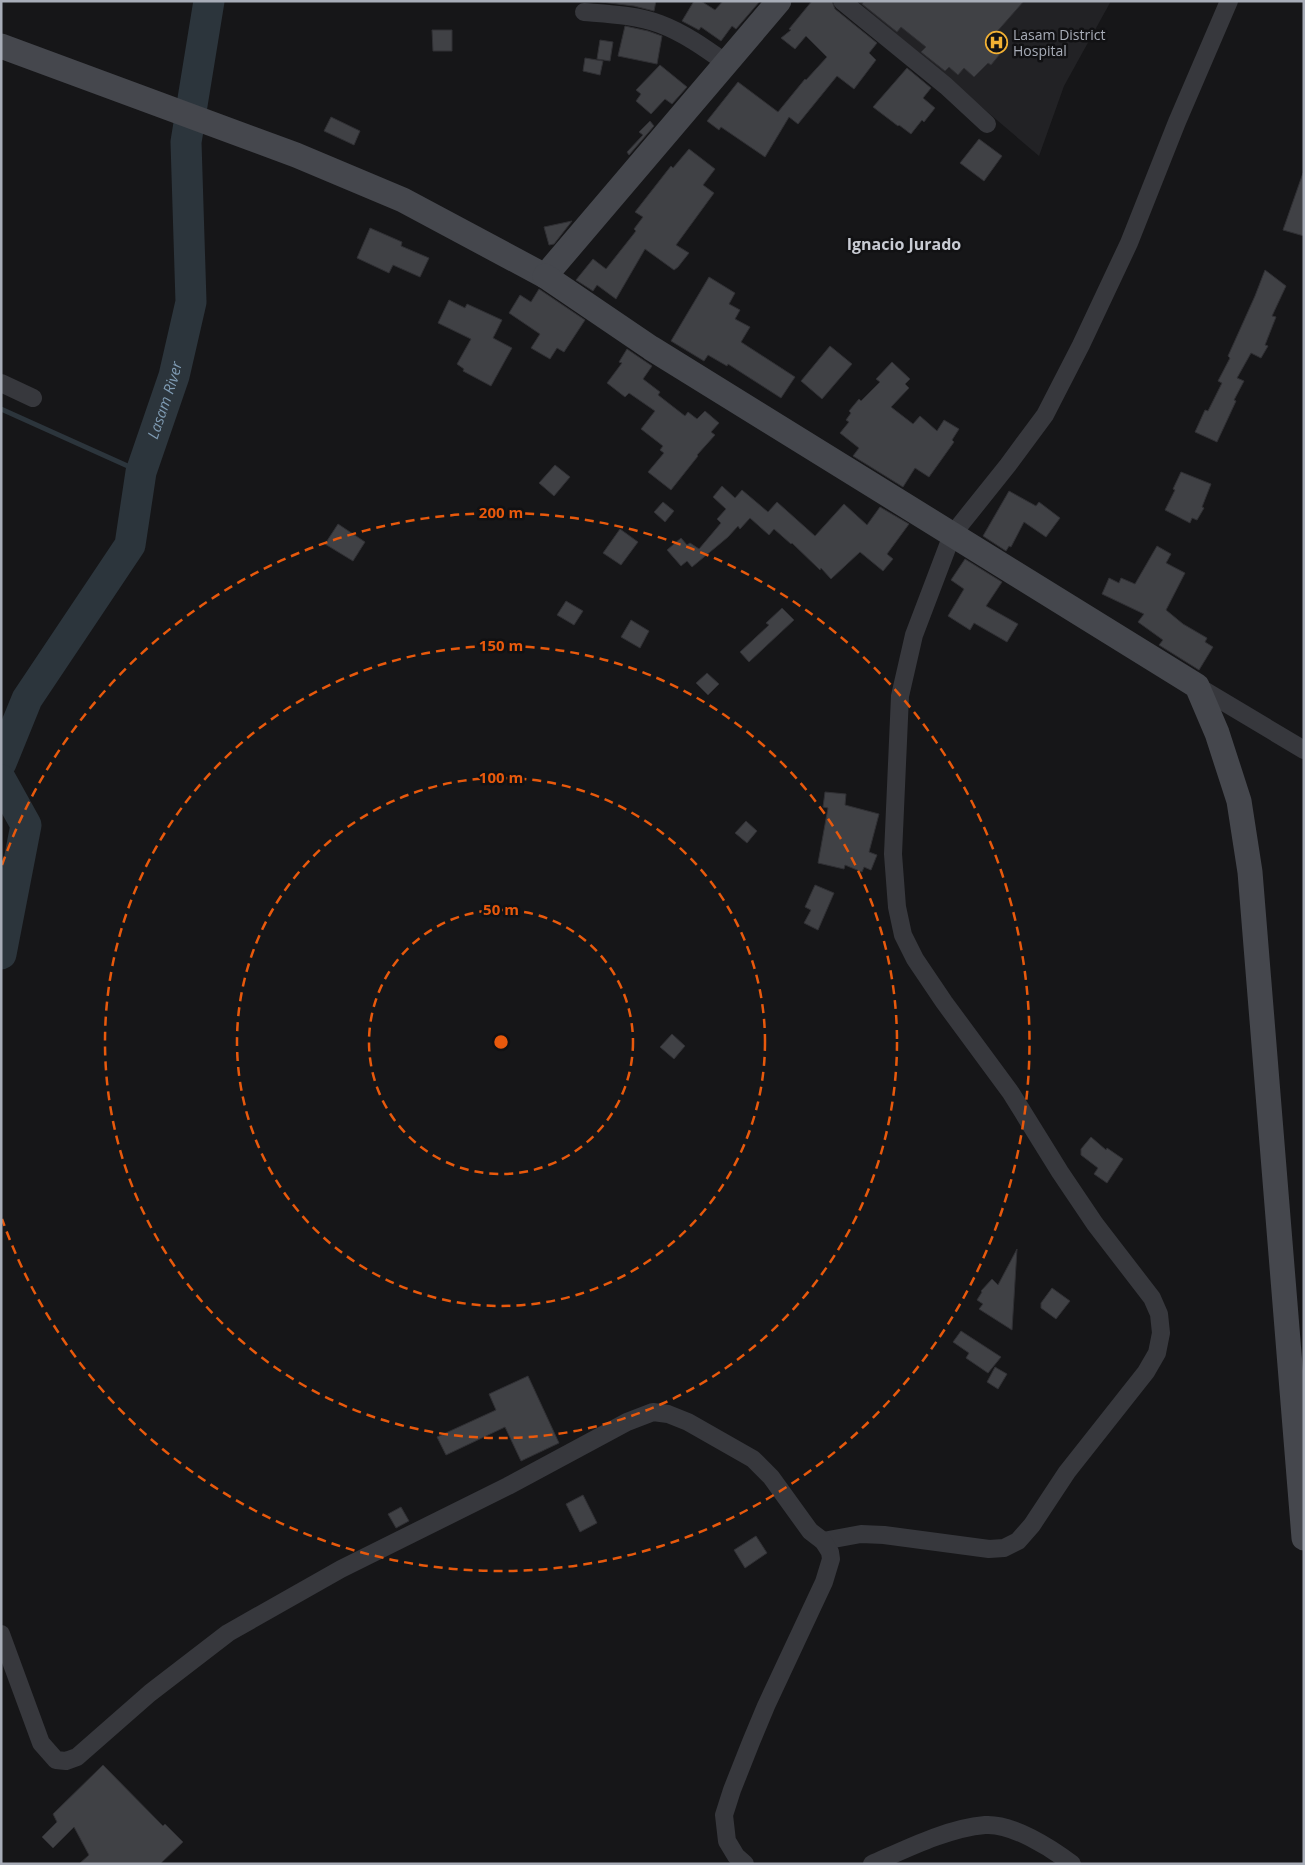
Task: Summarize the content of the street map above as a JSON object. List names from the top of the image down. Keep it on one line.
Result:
{"districts":["Ignacio Jurado"],"water":["Lasam River"],"places":{"hospital":["Lasam District Hospital"]},"rings":["200 m","150 m","100 m","50 m"]}
